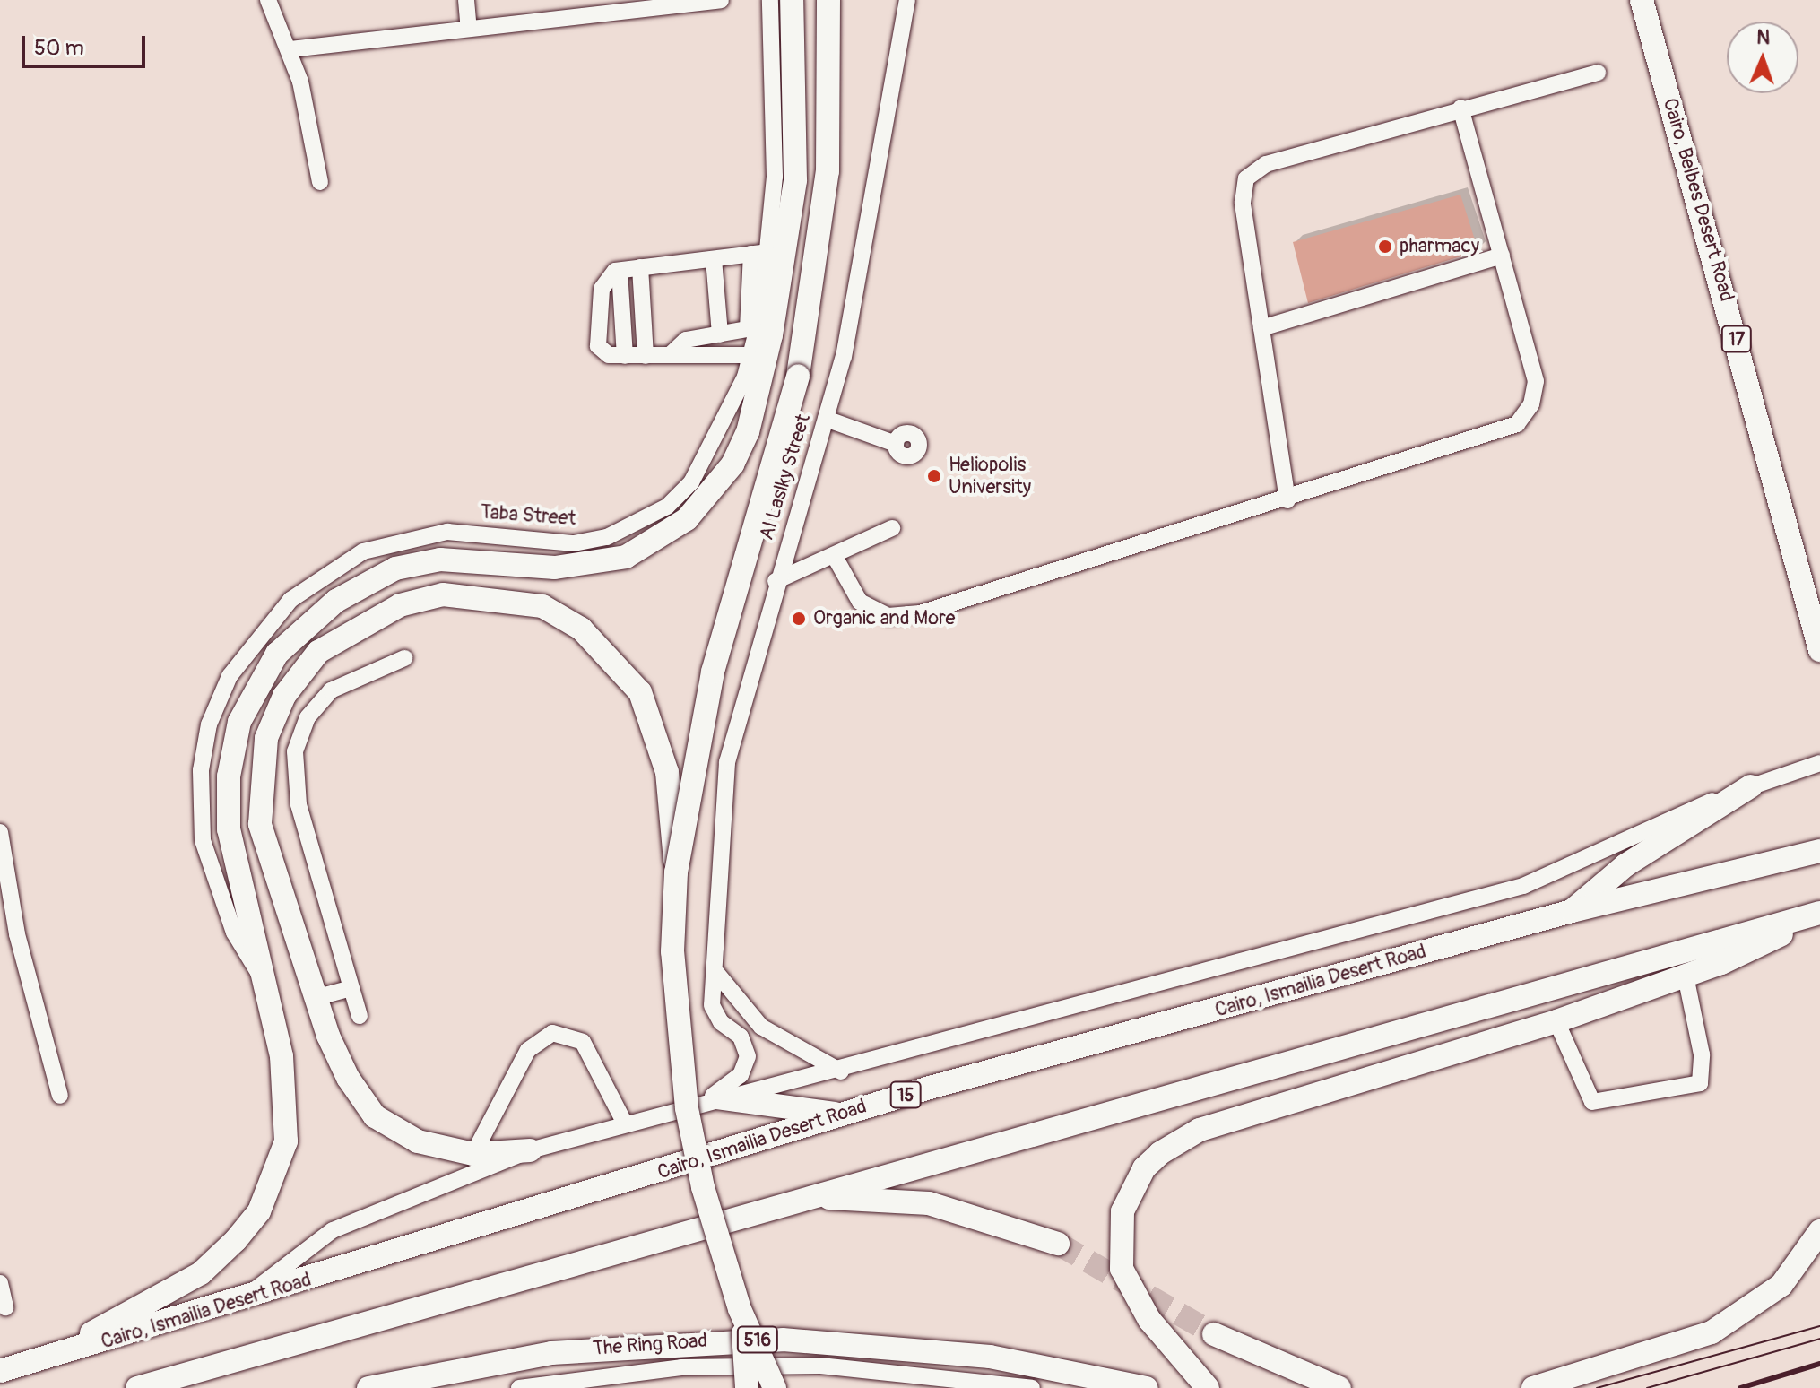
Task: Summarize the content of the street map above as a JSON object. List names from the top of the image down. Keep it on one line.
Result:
{"streets":{"highway":["Cairo, Belbes Desert Road","17","Cairo, Ismailia Desert Road","15","516","The Ring Road"],"street":["Al Laslky Street","Taba Street"]},"places":["pharmacy","Heliopolis University","Organic and More"],"scale_bar":"50 m","north":"top"}
